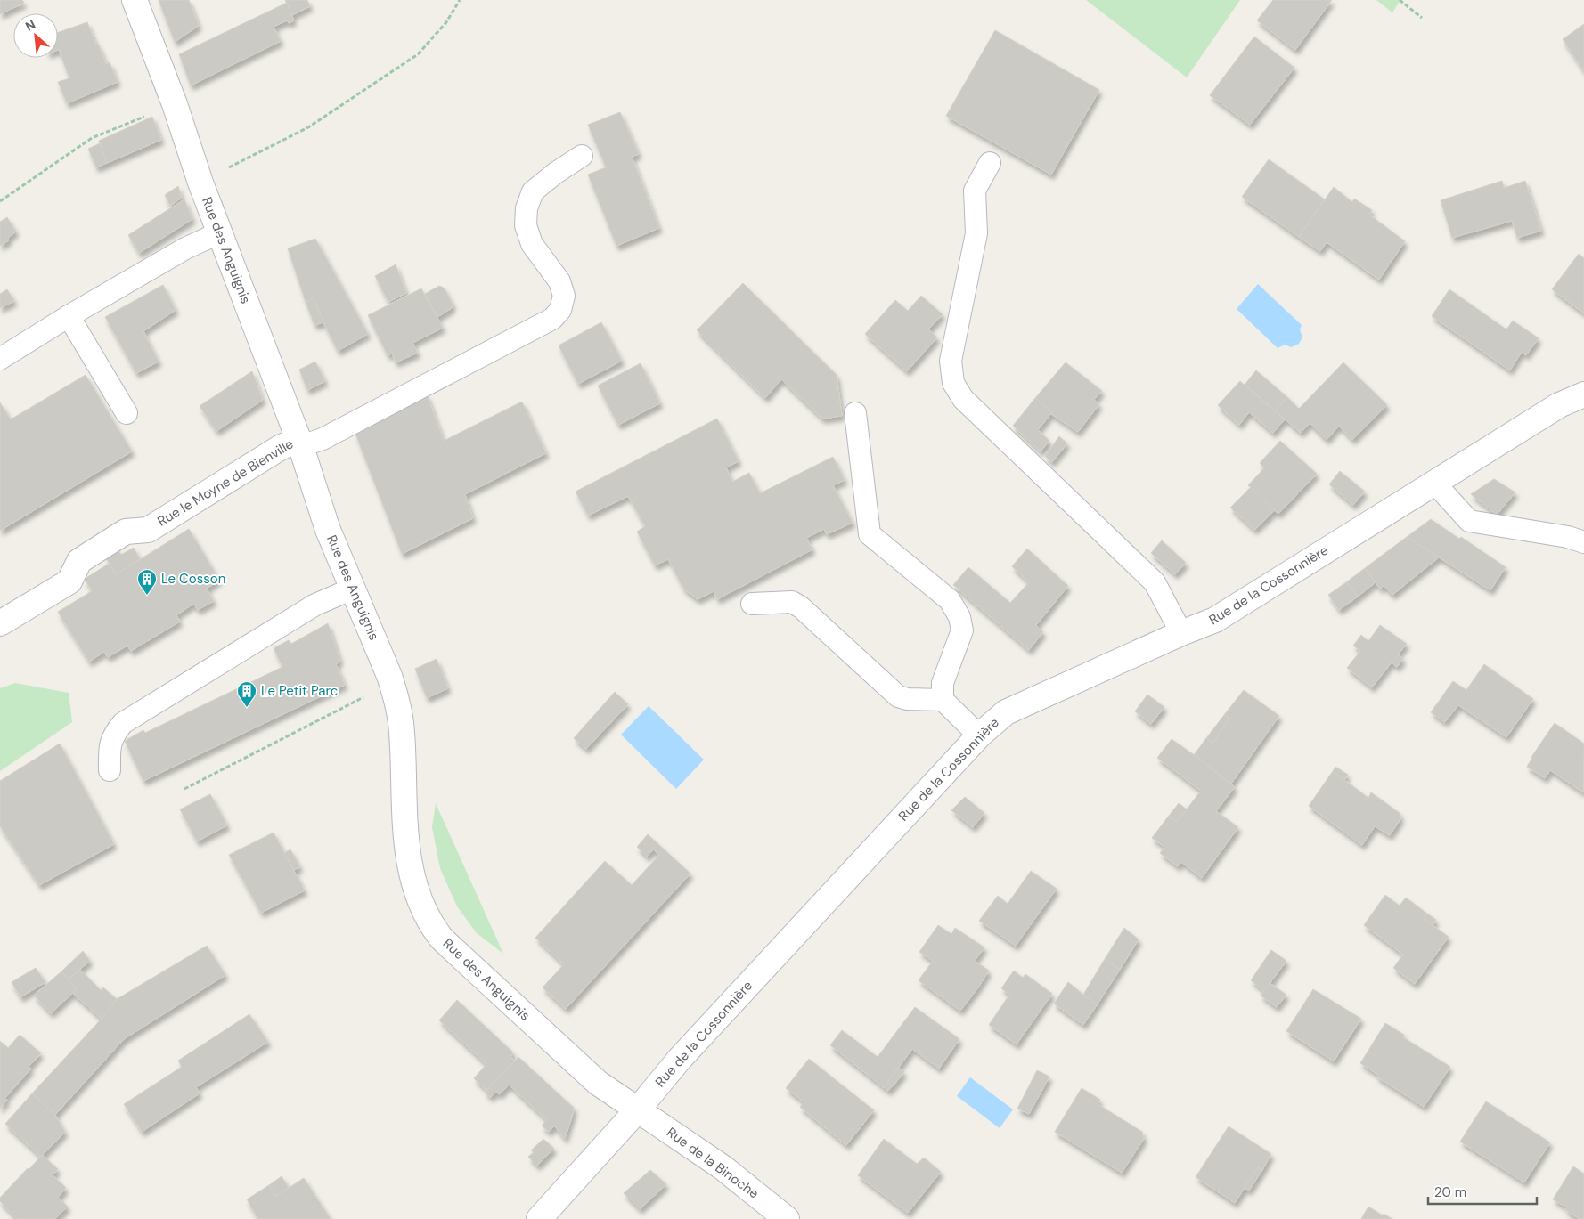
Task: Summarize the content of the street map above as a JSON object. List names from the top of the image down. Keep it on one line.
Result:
{"streets":{"street":["Rue des Anguignis","Rue le Moyne de Bienville","Rue de la Cossonnière","Rue de la Binoche"]},"crossings":[["Rue des Anguignis","Rue le Moyne de Bienville"],["Rue des Anguignis","Rue de la Cossonnière"],["Rue des Anguignis","Rue de la Binoche"],["Rue de la Cossonnière","Rue de la Binoche"]],"places":{"building":["Le Cosson","Le Petit Parc"]},"scale_bar":"20 m","north":"top left"}
